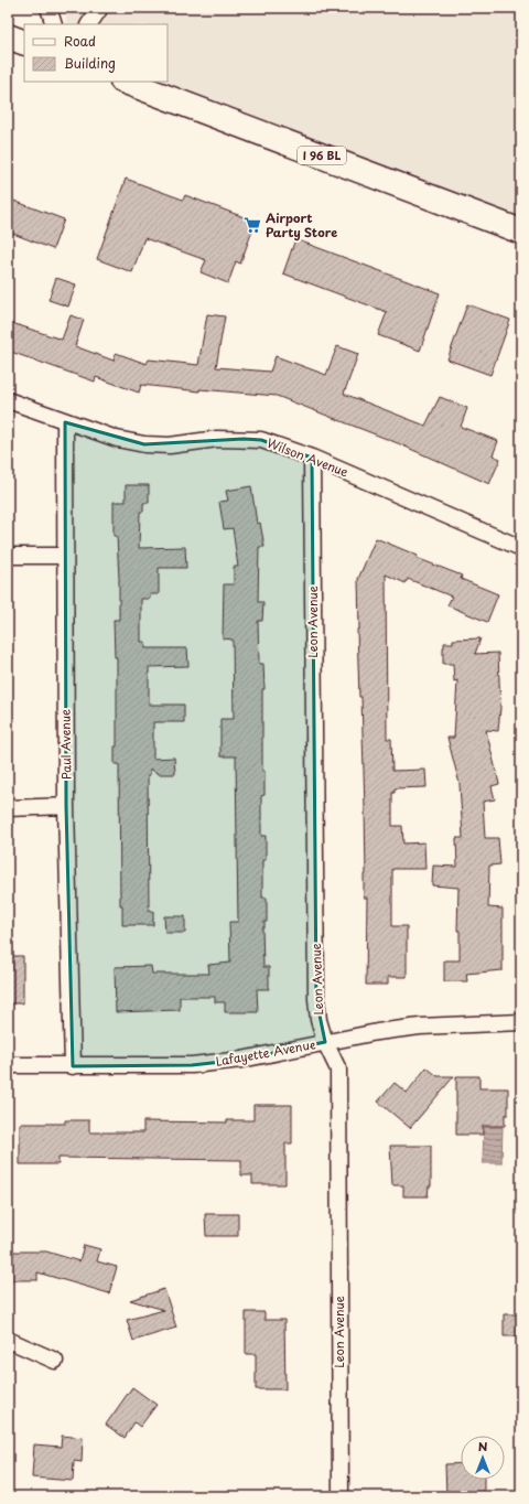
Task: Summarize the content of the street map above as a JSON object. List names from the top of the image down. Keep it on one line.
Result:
{"streets":{"main road":["I 96 BL"],"street":["Wilson Avenue","Leon Avenue","Paul Avenue","Lafayette Avenue"]},"crossings":[["Wilson Avenue","Leon Avenue"],["Wilson Avenue","Paul Avenue"],["Leon Avenue","Lafayette Avenue"],["Paul Avenue","Lafayette Avenue"]],"places":{"supermarket":["Airport Party Store"]},"legend":["Road","Building"],"north":"top"}
